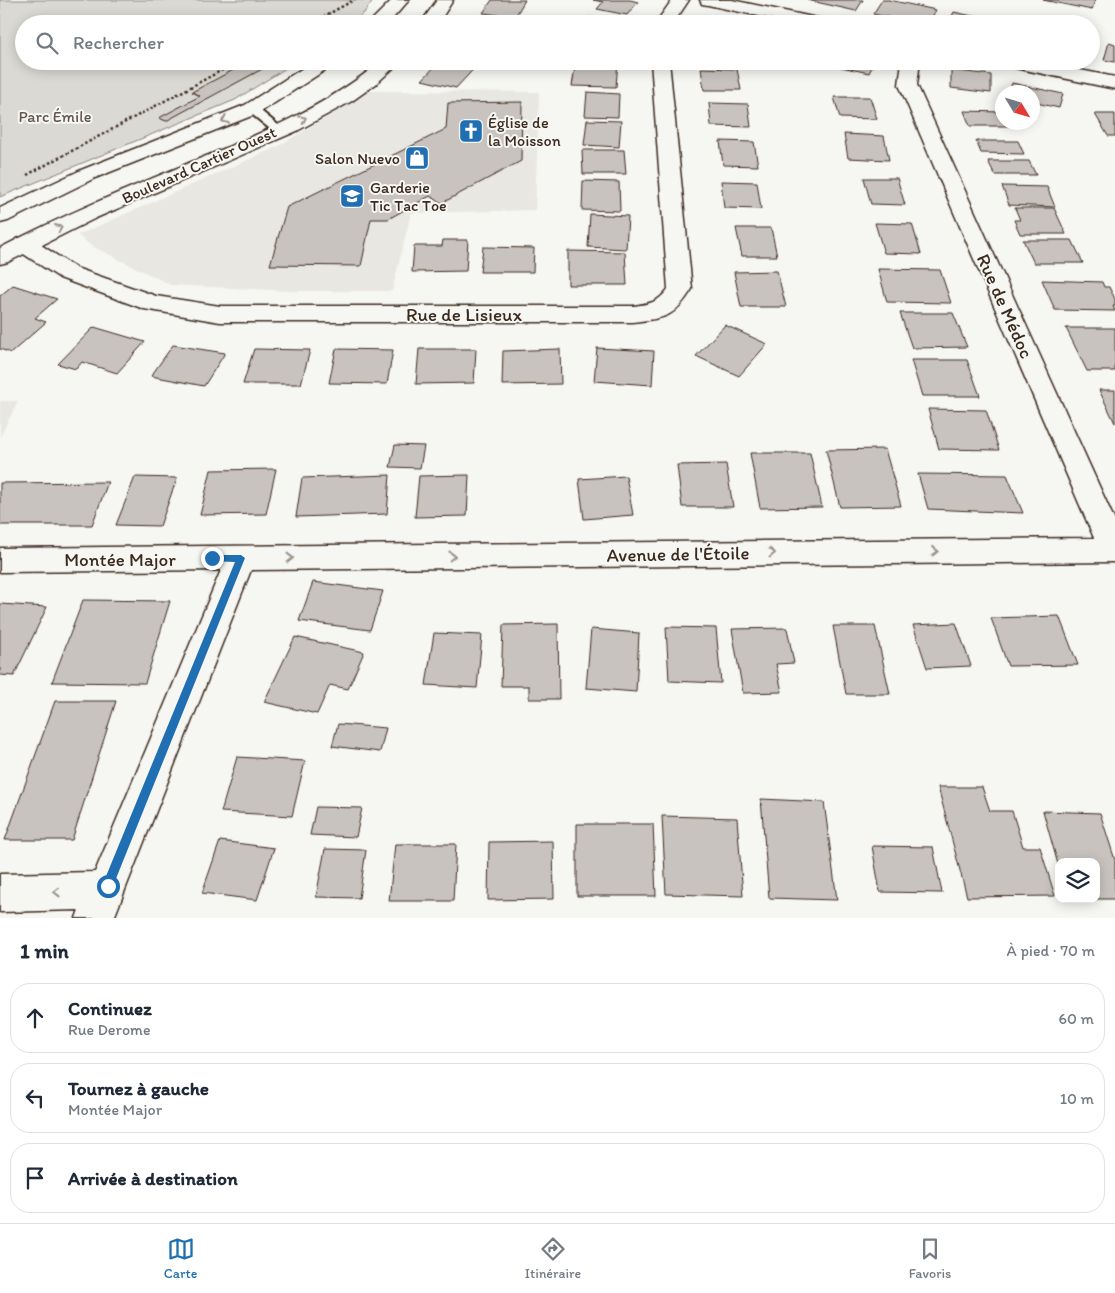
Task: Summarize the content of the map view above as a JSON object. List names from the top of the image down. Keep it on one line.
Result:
{"streets":{"street":["Boulevard Cartier Ouest","Rue de Médoc","Rue de Lisieux","Avenue de l'Étoile","Montée Major"]},"crossings":[["Boulevard Cartier Ouest","Rue de Lisieux"],["Rue de Médoc","Avenue de l'Étoile"],["Avenue de l'Étoile","Montée Major"]],"one_way":["Avenue de l'Étoile"],"parks":["Parc Émile"],"places":{"church":["Église de la Moisson"],"shop":["Salon Nuevo"],"school or university":["Garderie Tic Tac Toe"]},"north":"bottom right","page":{"search":"Rechercher","heading":["1 min","À pied · 70 m"],"list":[["Continuez","Rue Derome","60 m"],["Tournez à gauche","Montée Major","10 m"],"Arrivée à destination"],"nav":["Carte","Itinéraire","Favoris"]}}
